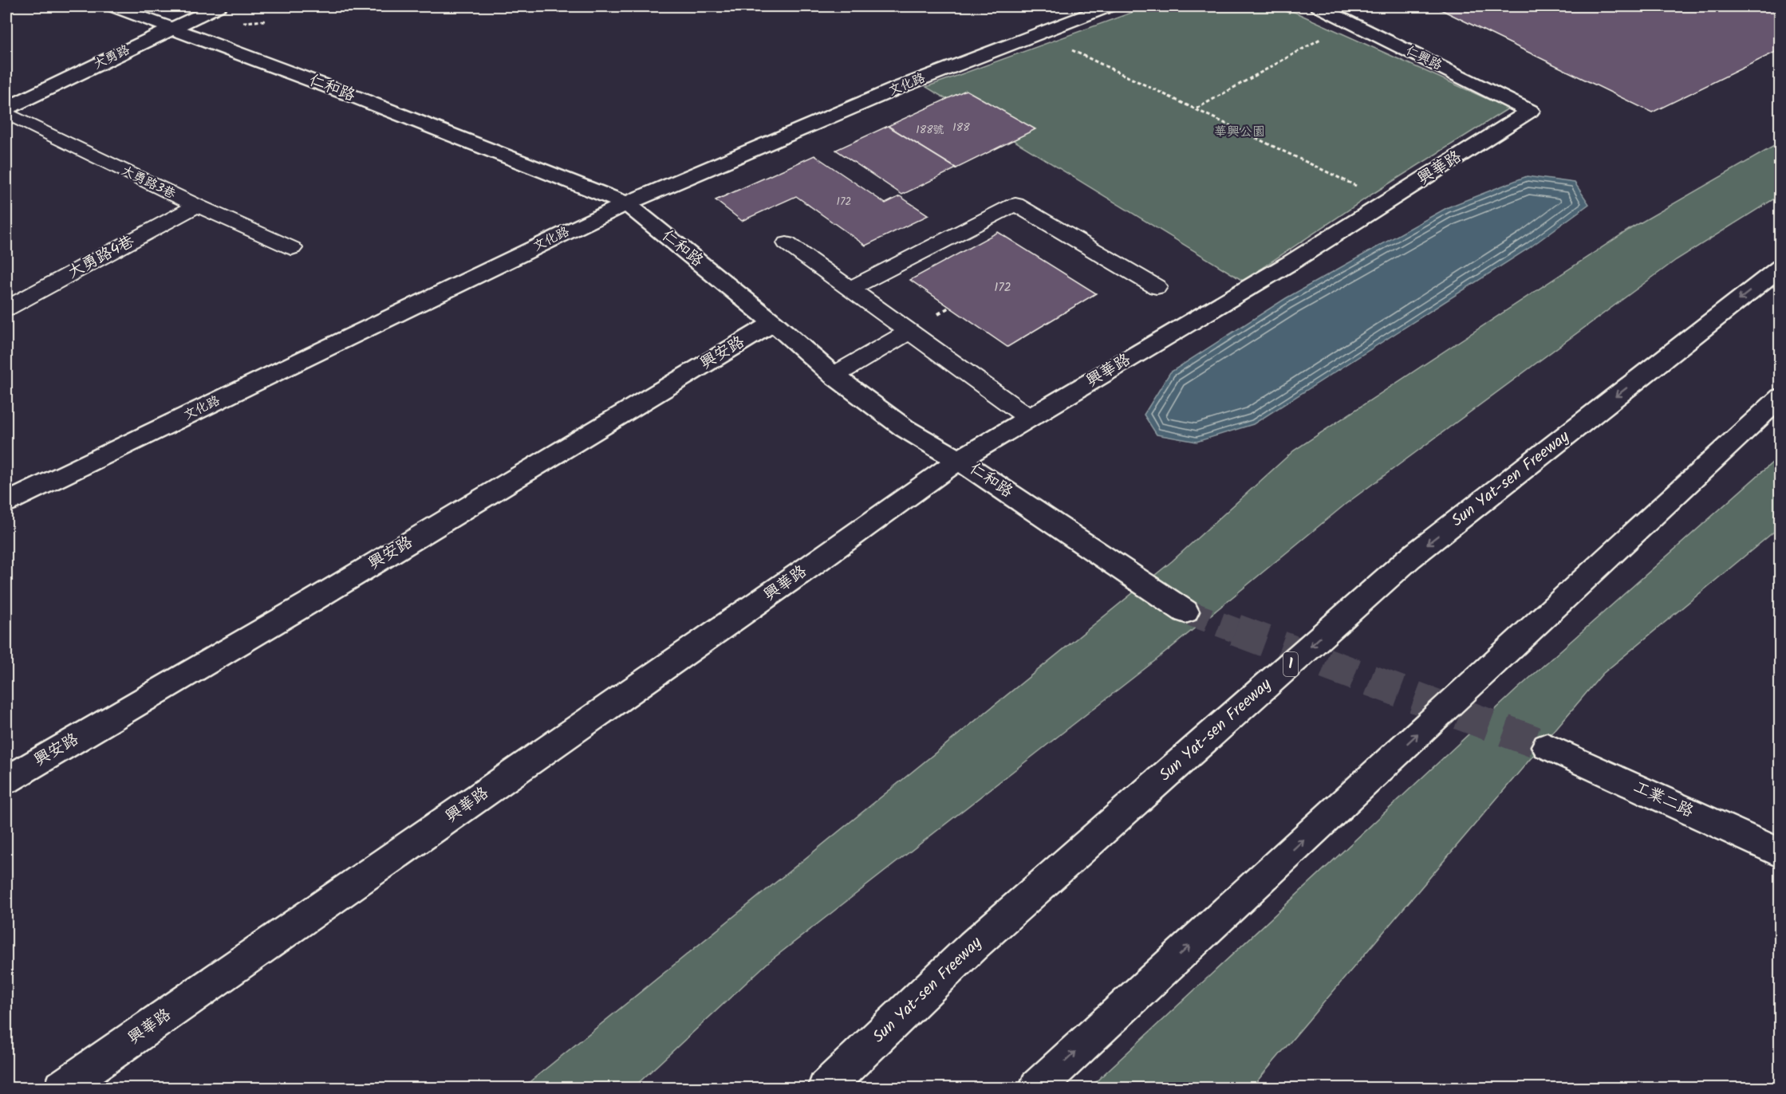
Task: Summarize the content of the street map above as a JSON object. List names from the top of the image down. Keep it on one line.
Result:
{"streets":{"main road":["大勇路","仁興路","文化路","仁和路","興華路","興安路","Sun Yat-sen Freeway","1","工業二路"],"lane":["大勇路3巷","大勇路4巷"]},"crossings":[["大勇路","仁和路"],["仁興路","興華路"],["文化路","仁和路"],["仁和路","興華路"],["仁和路","興安路"],["大勇路3巷","大勇路4巷"]],"parks":["華興公園"],"house_numbers":["188","188號","172","172"]}
